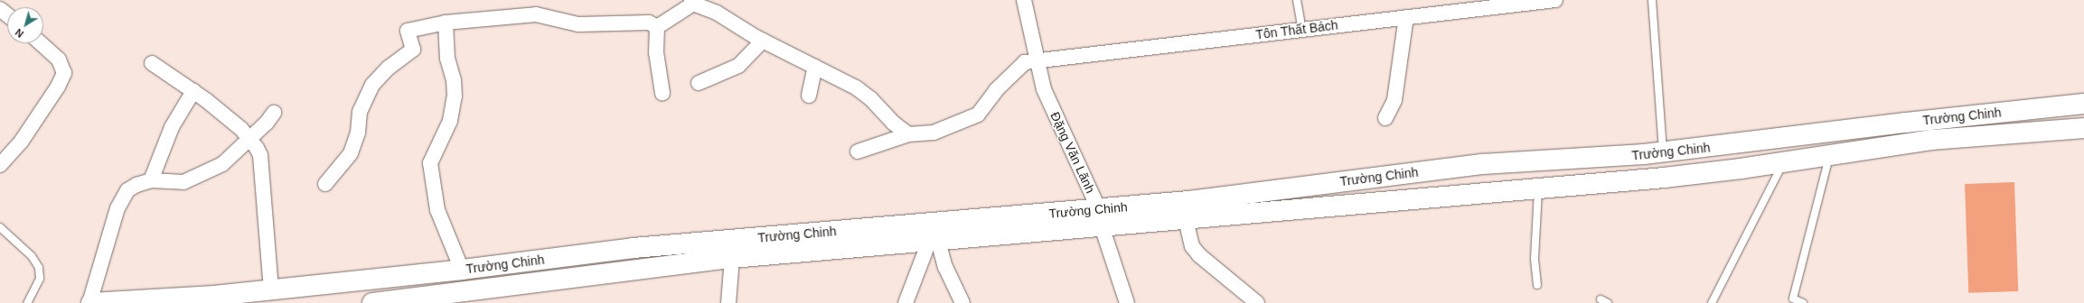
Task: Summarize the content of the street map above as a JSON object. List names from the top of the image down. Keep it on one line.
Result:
{"streets":{"highway":["Trường Chinh"],"street":["Tôn Thất Bách","Đặng Văn Lãnh"]},"crossings":[["Tôn Thất Bách","Đặng Văn Lãnh"],["Trường Chinh","Đặng Văn Lãnh"]],"north":"bottom left"}
